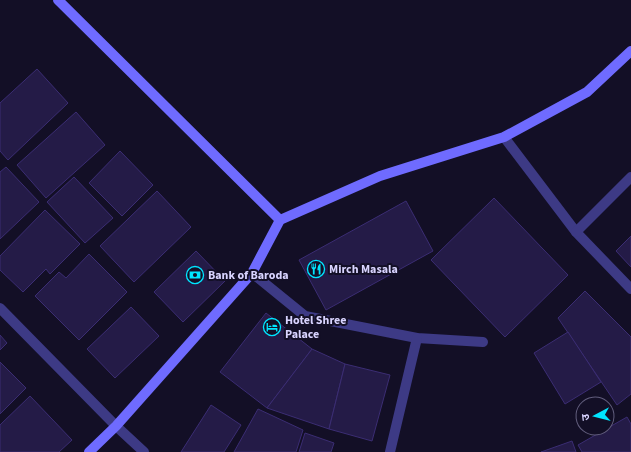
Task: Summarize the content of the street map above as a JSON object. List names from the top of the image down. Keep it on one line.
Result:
{"places":{"restaurant":["Mirch Masala"],"bank":["Bank of Baroda"],"hotel":["Hotel Shree Palace"]},"north":"left"}
